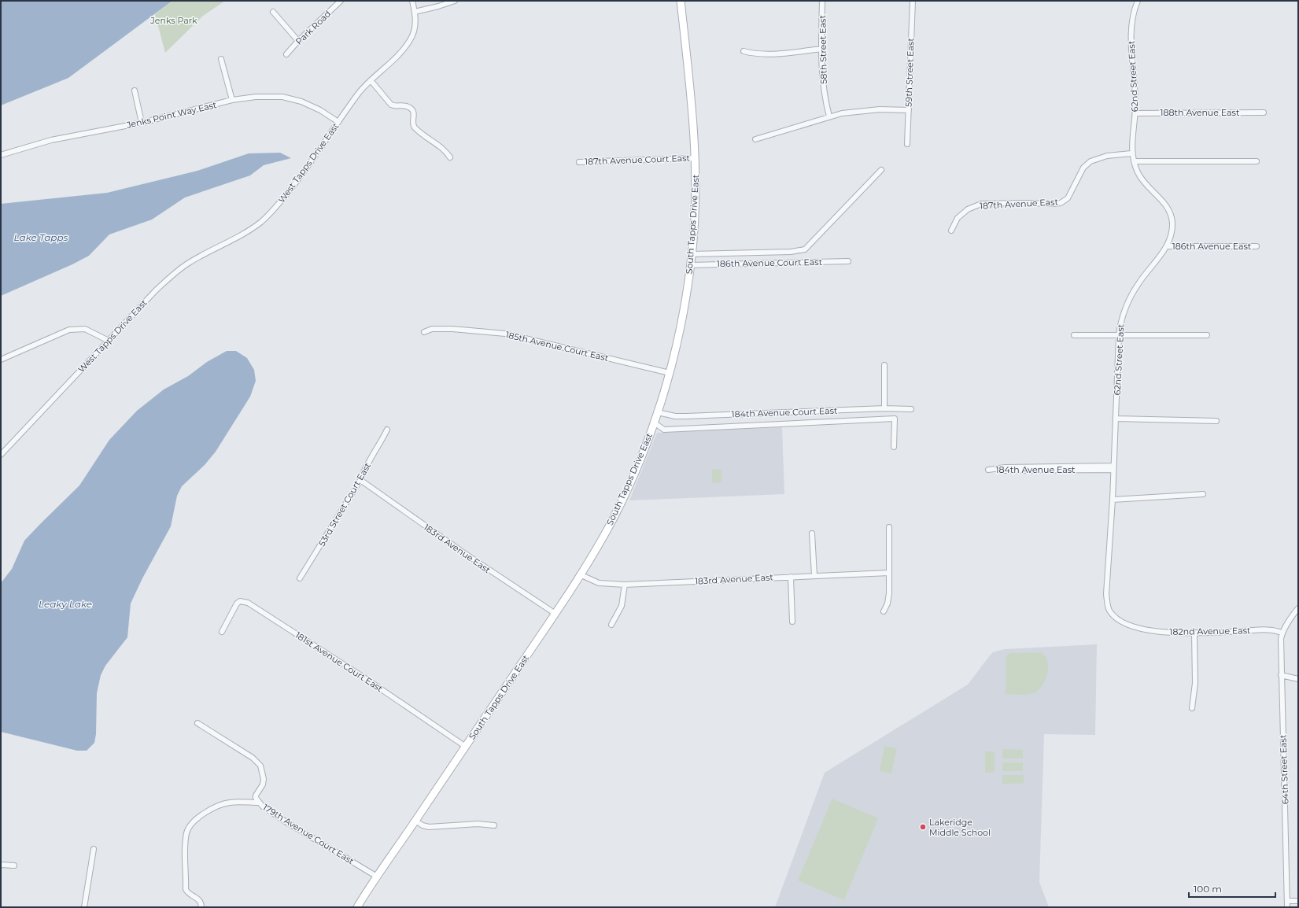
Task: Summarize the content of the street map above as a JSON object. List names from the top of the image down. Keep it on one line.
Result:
{"streets":{"street":["Park Road","58th Street East","59th Street East","62nd Street East","188th Avenue East","Jenks Point Way East","187th Avenue Court East","West Tapps Drive East","187th Avenue East","South Tapps Drive East","186th Avenue East","186th Avenue Court East","185th Avenue Court East","184th Avenue Court East","184th Avenue East","53rd Street Court East","183rd Avenue East","182nd Avenue East","181st Avenue Court East","64th Street East","179th Avenue Court East"]},"crossings":[["62nd Street East","188th Avenue East"],["62nd Street East","187th Avenue East"],["62nd Street East","186th Avenue East"],["62nd Street East","184th Avenue East"],["62nd Street East","182nd Avenue East"],["Jenks Point Way East","West Tapps Drive East"],["187th Avenue Court East","South Tapps Drive East"],["South Tapps Drive East","186th Avenue Court East"],["South Tapps Drive East","185th Avenue Court East"],["South Tapps Drive East","184th Avenue Court East"],["South Tapps Drive East","183rd Avenue East"],["South Tapps Drive East","181st Avenue Court East"],["South Tapps Drive East","179th Avenue Court East"],["53rd Street Court East","183rd Avenue East"],["182nd Avenue East","64th Street East"]],"water":["Lake Tapps","Leaky Lake"],"parks":["Jenks Park"],"places":["Lakeridge Middle School"],"scale_bar":"100 m"}
